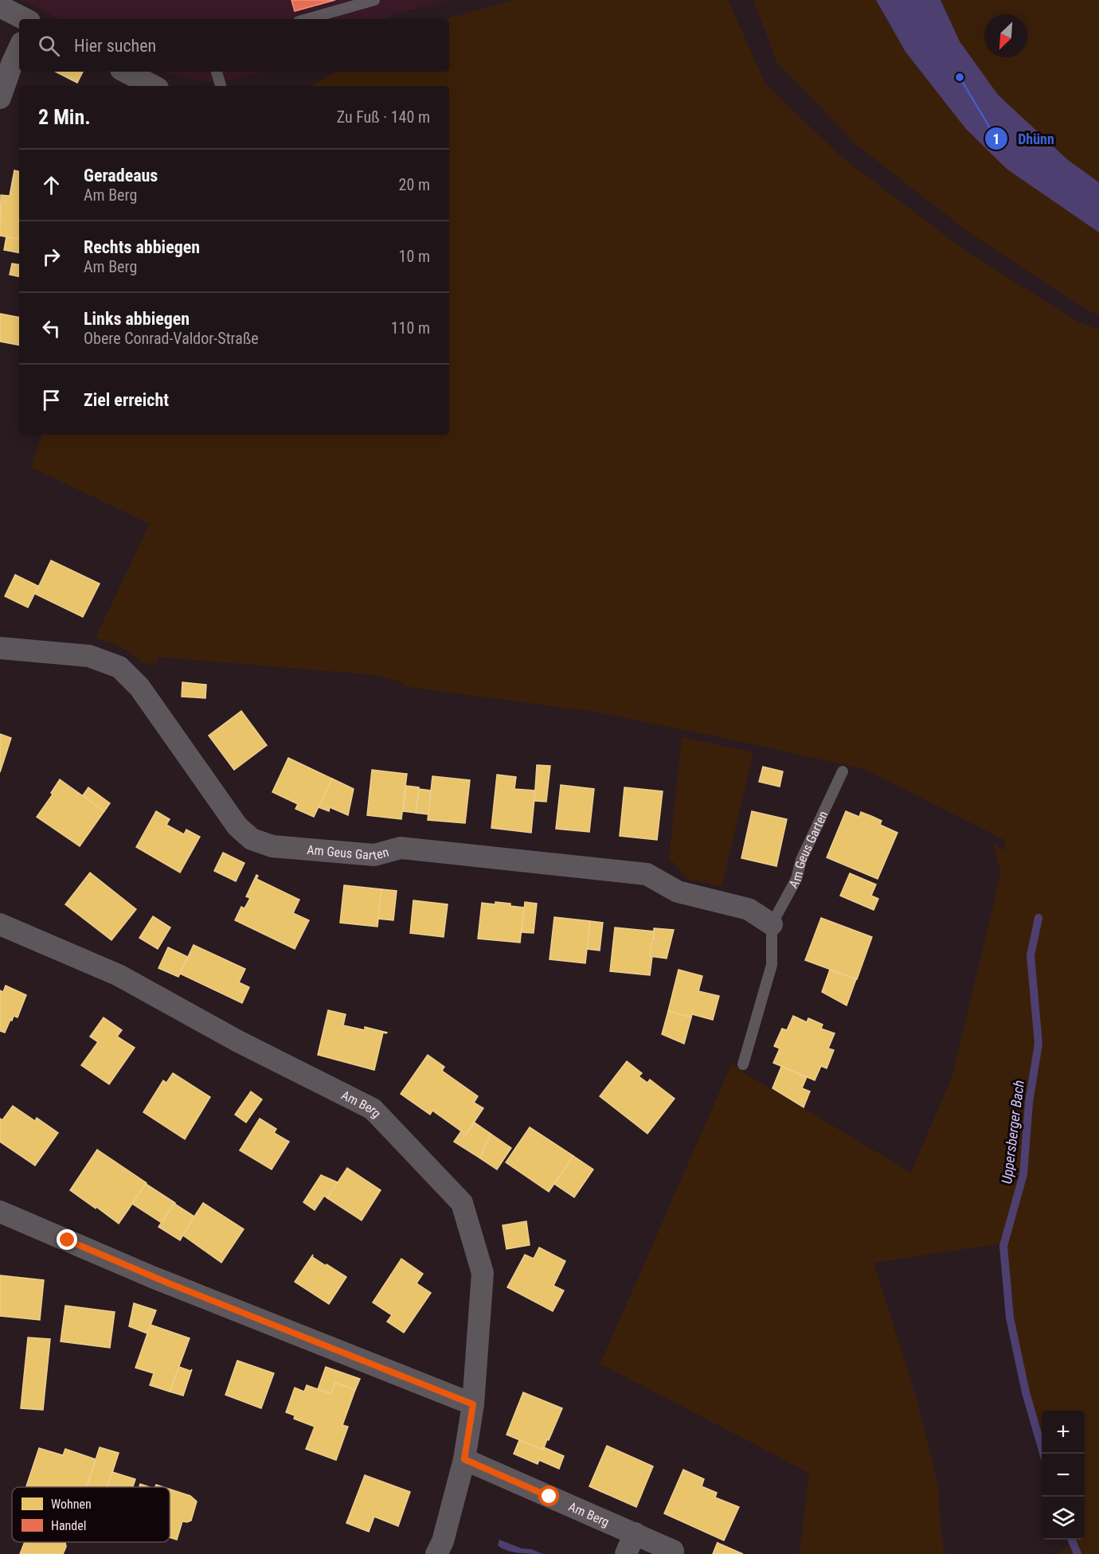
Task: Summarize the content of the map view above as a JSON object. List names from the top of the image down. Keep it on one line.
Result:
{"streets":{"street":["Am Geus Garten","Am Berg"]},"water":["Uppersberger Bach"],"places":["Dhünn"],"legend":["Wohnen","Handel"],"north":"bottom left","page":{"search":"Hier suchen","heading":["2 Min.","Zu Fuß · 140 m"],"list":[["Geradeaus","Am Berg","20 m"],["Rechts abbiegen","Am Berg","10 m"],["Links abbiegen","Obere Conrad-Valdor-Straße","110 m"],"Ziel erreicht"],"map_buttons":["+","−"]}}
